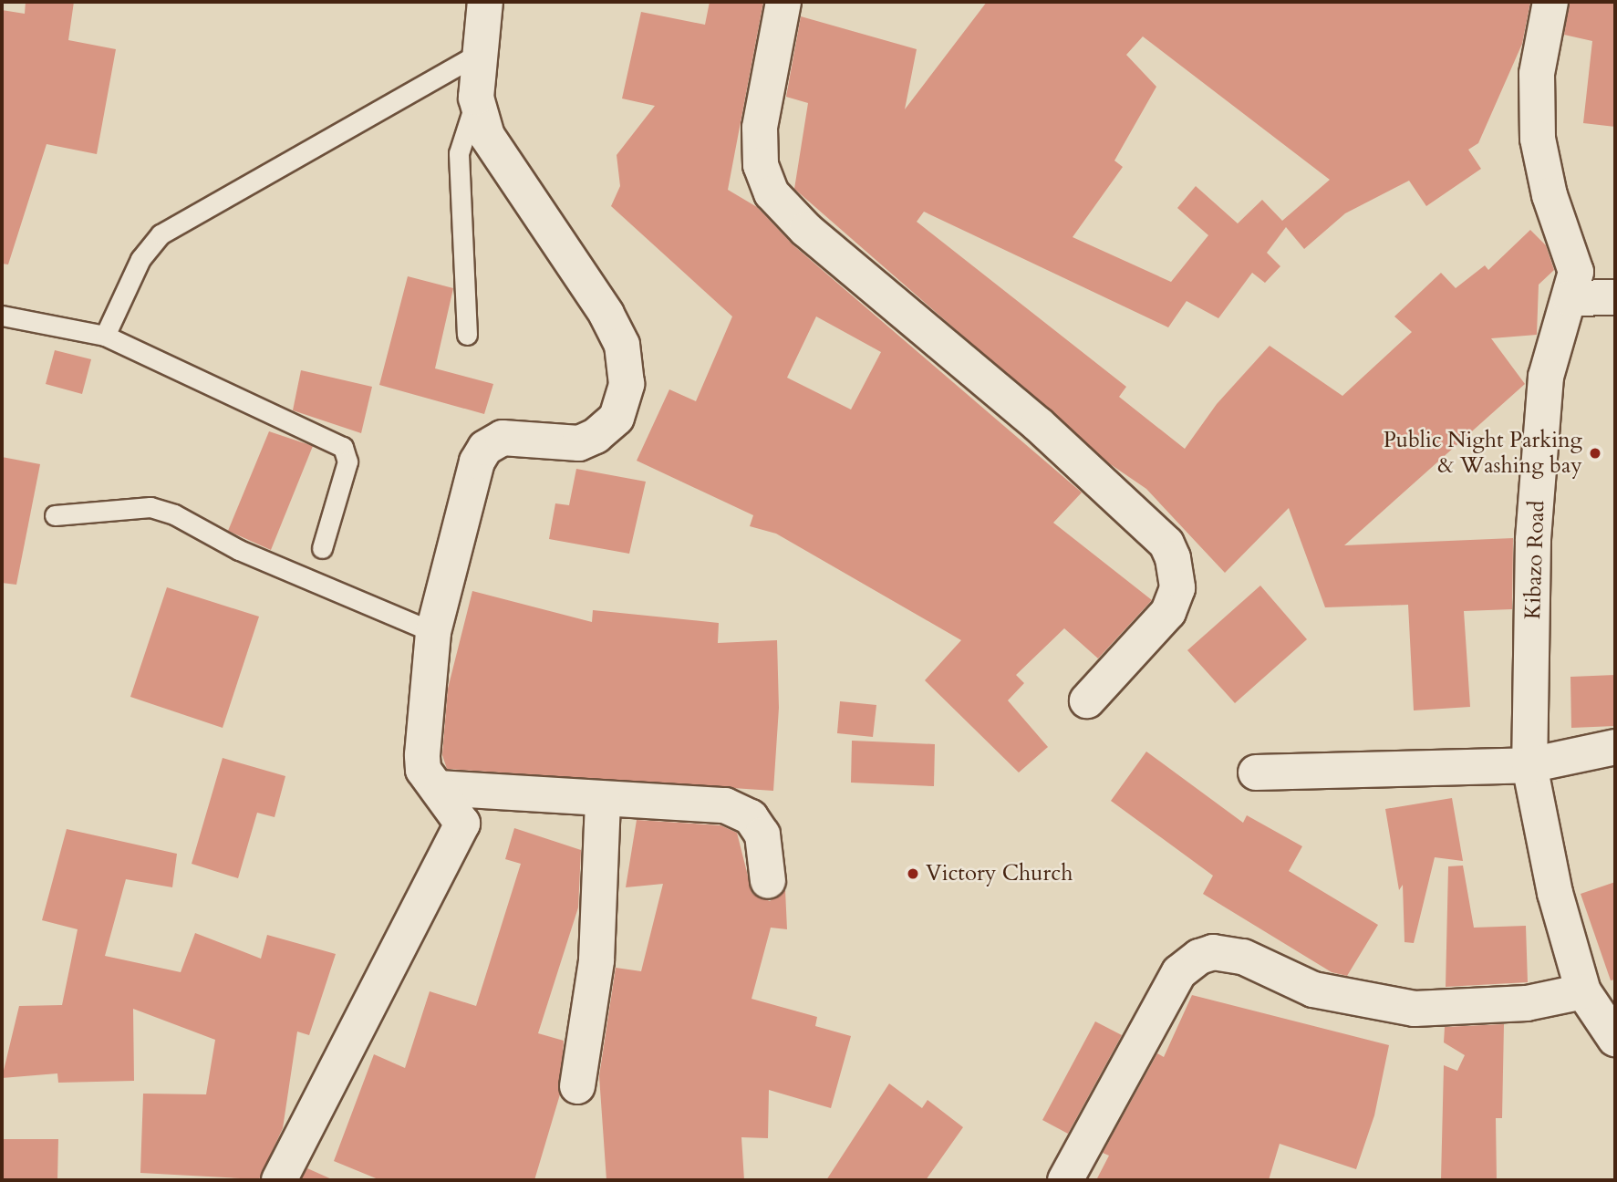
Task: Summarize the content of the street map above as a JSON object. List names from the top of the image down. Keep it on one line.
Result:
{"streets":{"street":["Kibazo Road"]},"places":["Public Night Parking & Washing bay","Victory Church"]}
